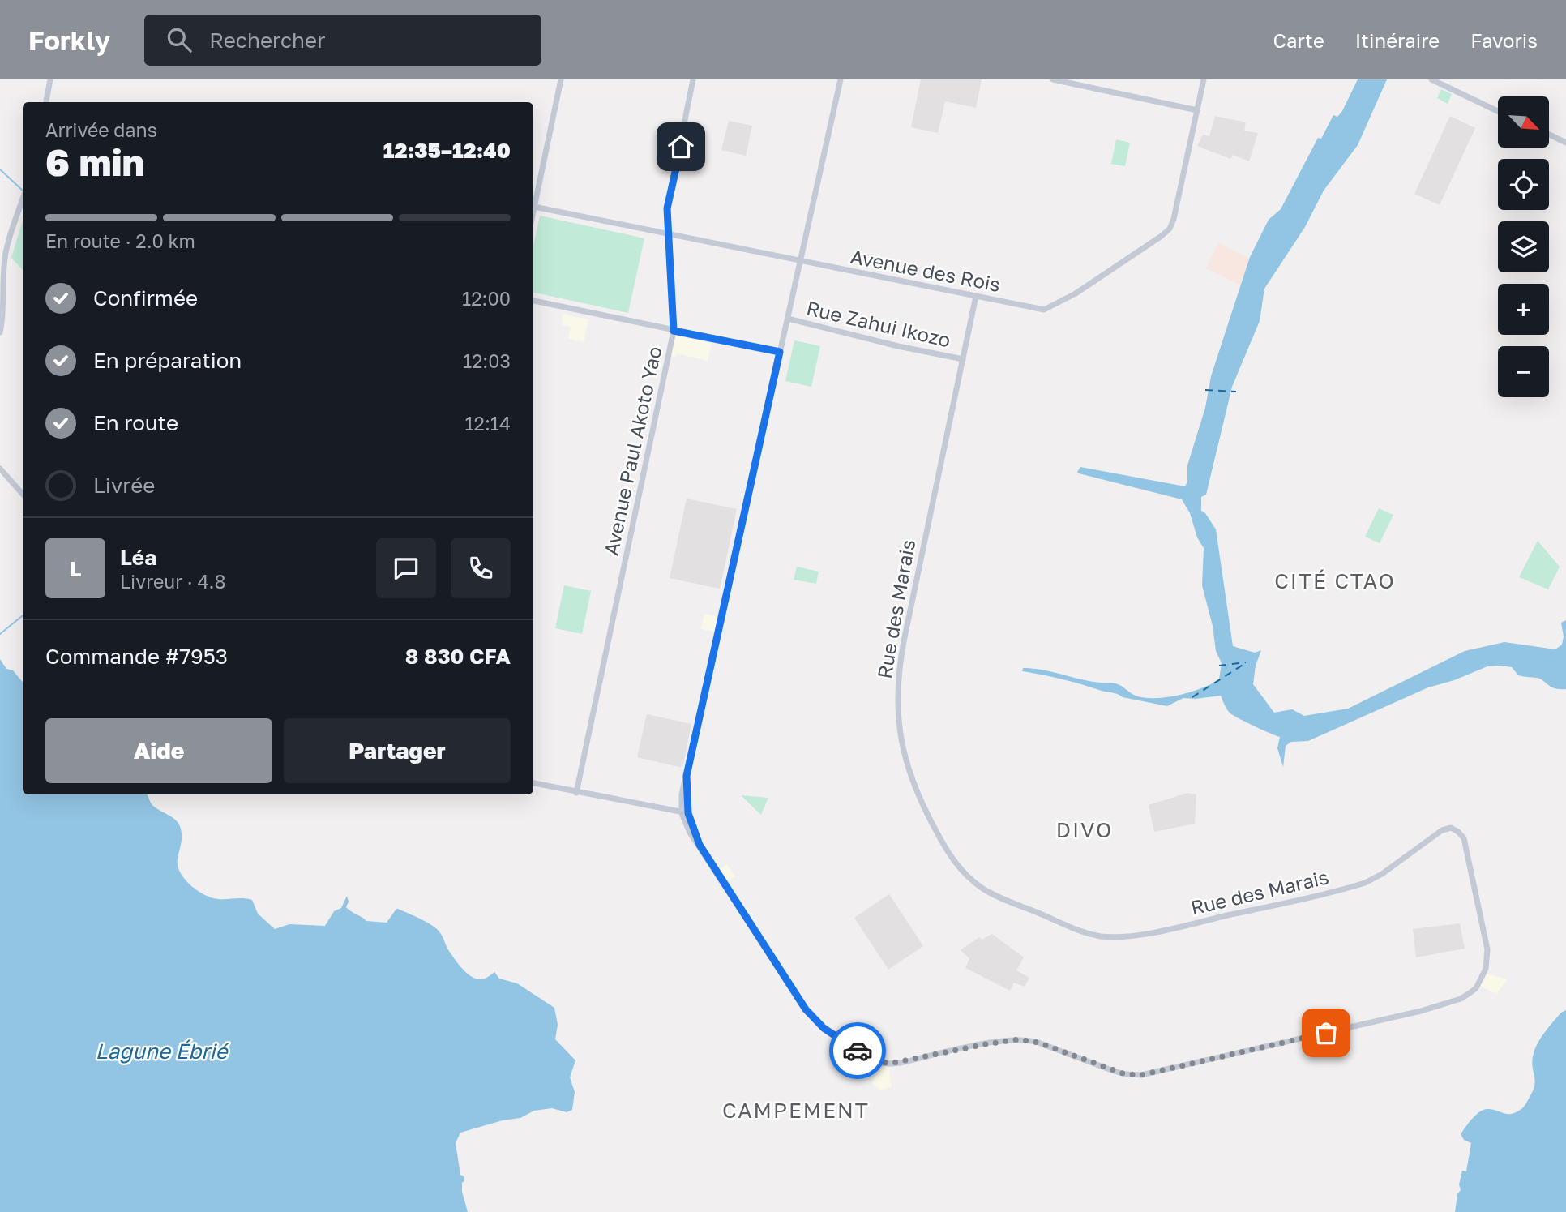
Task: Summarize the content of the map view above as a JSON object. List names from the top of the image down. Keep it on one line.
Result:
{"streets":{"street":["Avenue des Rois","Rue Zahui Ikozo","Avenue Paul Akoto Yao","Rue des Marais"]},"crossings":[["Avenue des Rois","Avenue Paul Akoto Yao"],["Avenue des Rois","Rue des Marais"],["Rue Zahui Ikozo","Rue des Marais"]],"districts":["CITÉ CTAO","DIVO","CAMPEMENT"],"water":["Lagune Ébrié"],"north":"bottom right","page":{"header":"Forkly","search":"Rechercher","nav":["Carte","Itinéraire","Favoris"],"map_buttons":["+","−"],"heading":["6 min","Arrivée dans","12:35–12:40"],"panel":["Léa","Livreur · 4.8","Commande #7953","8 830 CFA"],"bar":"En route · 2.0 km","list":[["Confirmée","12:00"],["En préparation","12:03"],["En route","12:14"],"Livrée"],"round":"L","buttons":["Aide","Partager"]}}
